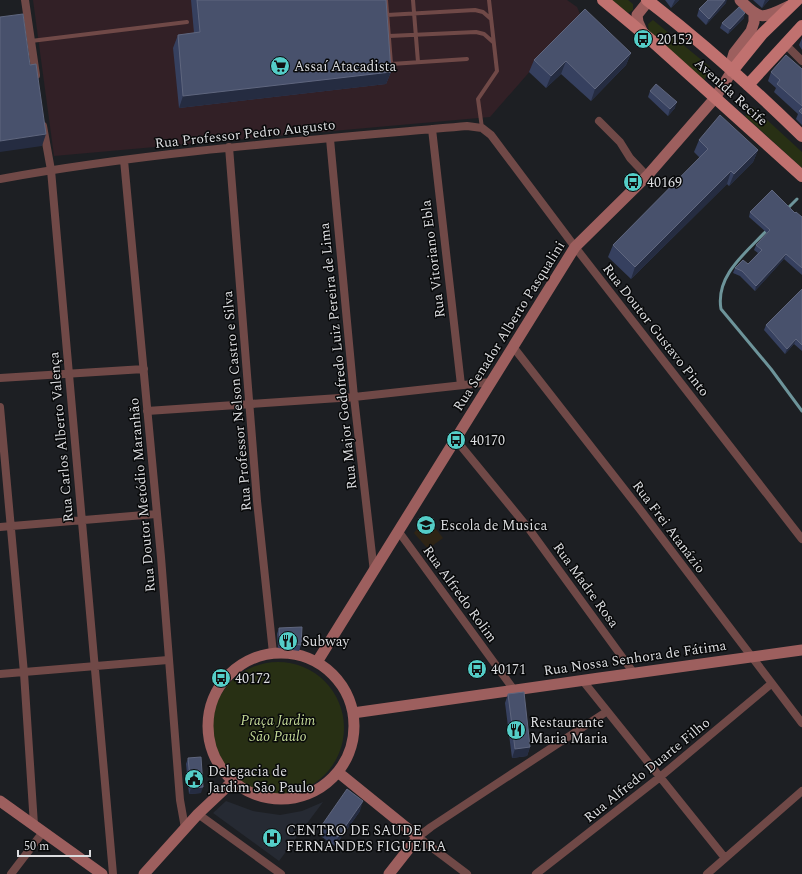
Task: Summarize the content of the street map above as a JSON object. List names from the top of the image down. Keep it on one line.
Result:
{"streets":{"main road":["Avenida Recife"],"street":["Rua Professor Pedro Augusto","Rua Vitoriano Ebla","Rua Senador Alberto Pasqualini","Rua Doutor Gustavo Pinto","Rua Major Godofredo Luiz Pereira de Lima","Rua Professor Nelson Castro e Silva","Rua Carlos Alberto Valença","Rua Doutor Metódio Maranhão","Rua Frei Atanázio","Rua Madre Rosa","Rua Alfredo Rolim","Rua Nossa Senhora de Fátima","Rua Alfredo Duarte Filho"]},"crossings":[["Avenida Recife","Rua Senador Alberto Pasqualini"],["Rua Professor Pedro Augusto","Rua Vitoriano Ebla"],["Rua Professor Pedro Augusto","Rua Doutor Gustavo Pinto"],["Rua Professor Pedro Augusto","Rua Major Godofredo Luiz Pereira de Lima"],["Rua Professor Pedro Augusto","Rua Professor Nelson Castro e Silva"],["Rua Professor Pedro Augusto","Rua Carlos Alberto Valença"],["Rua Professor Pedro Augusto","Rua Doutor Metódio Maranhão"],["Rua Senador Alberto Pasqualini","Rua Doutor Gustavo Pinto"],["Rua Senador Alberto Pasqualini","Rua Major Godofredo Luiz Pereira de Lima"],["Rua Senador Alberto Pasqualini","Rua Frei Atanázio"],["Rua Senador Alberto Pasqualini","Rua Madre Rosa"],["Rua Senador Alberto Pasqualini","Rua Alfredo Rolim"],["Rua Frei Atanázio","Rua Nossa Senhora de Fátima"],["Rua Frei Atanázio","Rua Alfredo Duarte Filho"],["Rua Madre Rosa","Rua Nossa Senhora de Fátima"],["Rua Alfredo Rolim","Rua Nossa Senhora de Fátima"]],"parks":["Praça Jardim São Paulo"],"places":{"bus stop":["20152","40169","40170","40171","40172"],"supermarket":["Assaí Atacadista"],"school or university":["Escola de Musica"],"restaurant":["Subway","Restaurante Maria Maria"],"public building":["Delegacia de Jardim São Paulo"],"hospital":["CENTRO DE SAUDE FERNANDES FIGUEIRA"]},"scale_bar":"50 m"}
